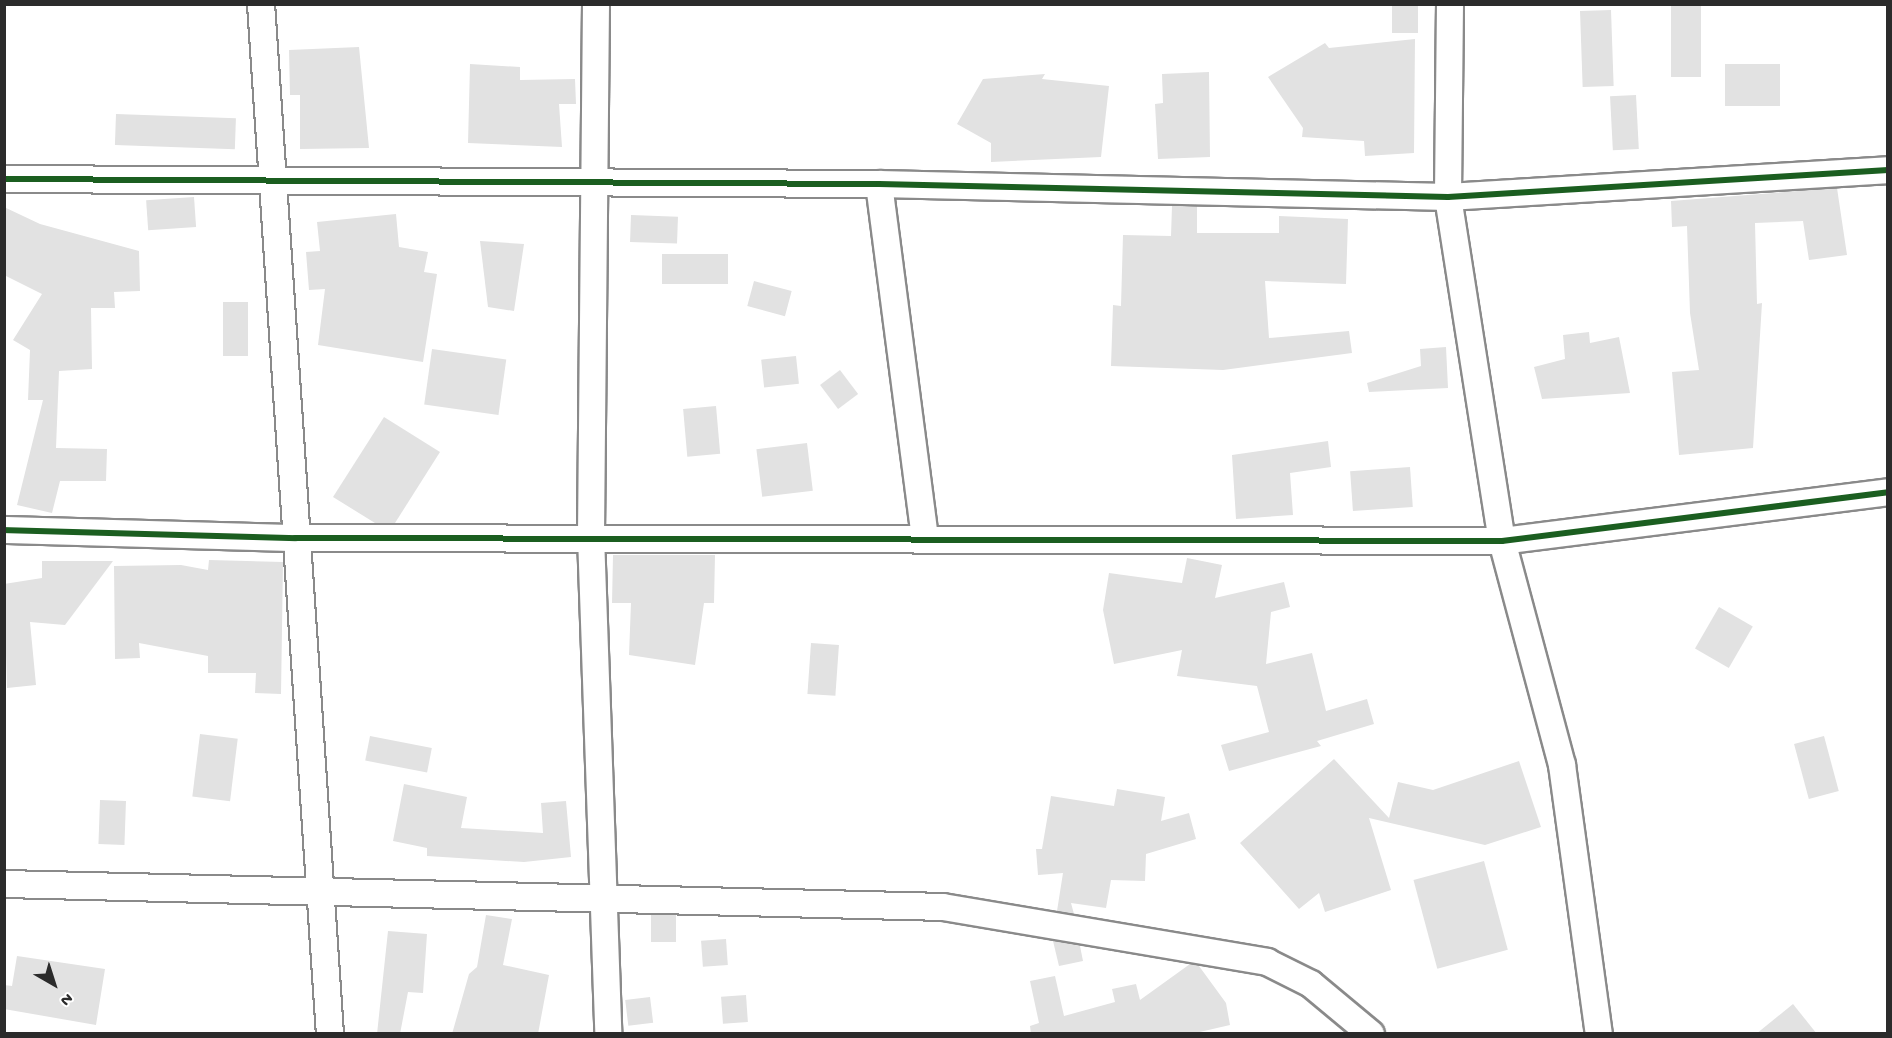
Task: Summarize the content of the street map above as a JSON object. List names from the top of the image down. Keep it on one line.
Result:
{"north":"bottom right"}
